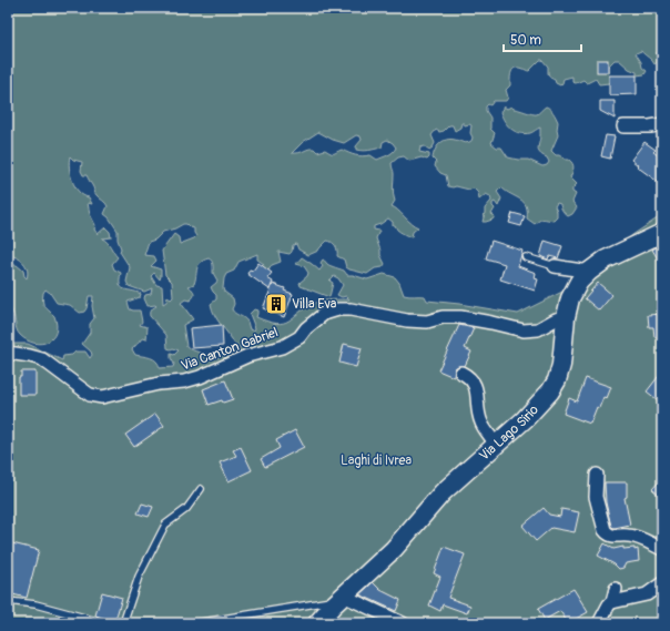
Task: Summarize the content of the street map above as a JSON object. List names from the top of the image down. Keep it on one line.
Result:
{"streets":{"main road":["Via Lago Sirio"],"street":["Via Canton Gabriel"]},"crossings":[["Via Canton Gabriel","Via Lago Sirio"]],"parks":["Laghi di Ivrea"],"places":{"building":["Villa Eva"]},"scale_bar":"50 m"}
